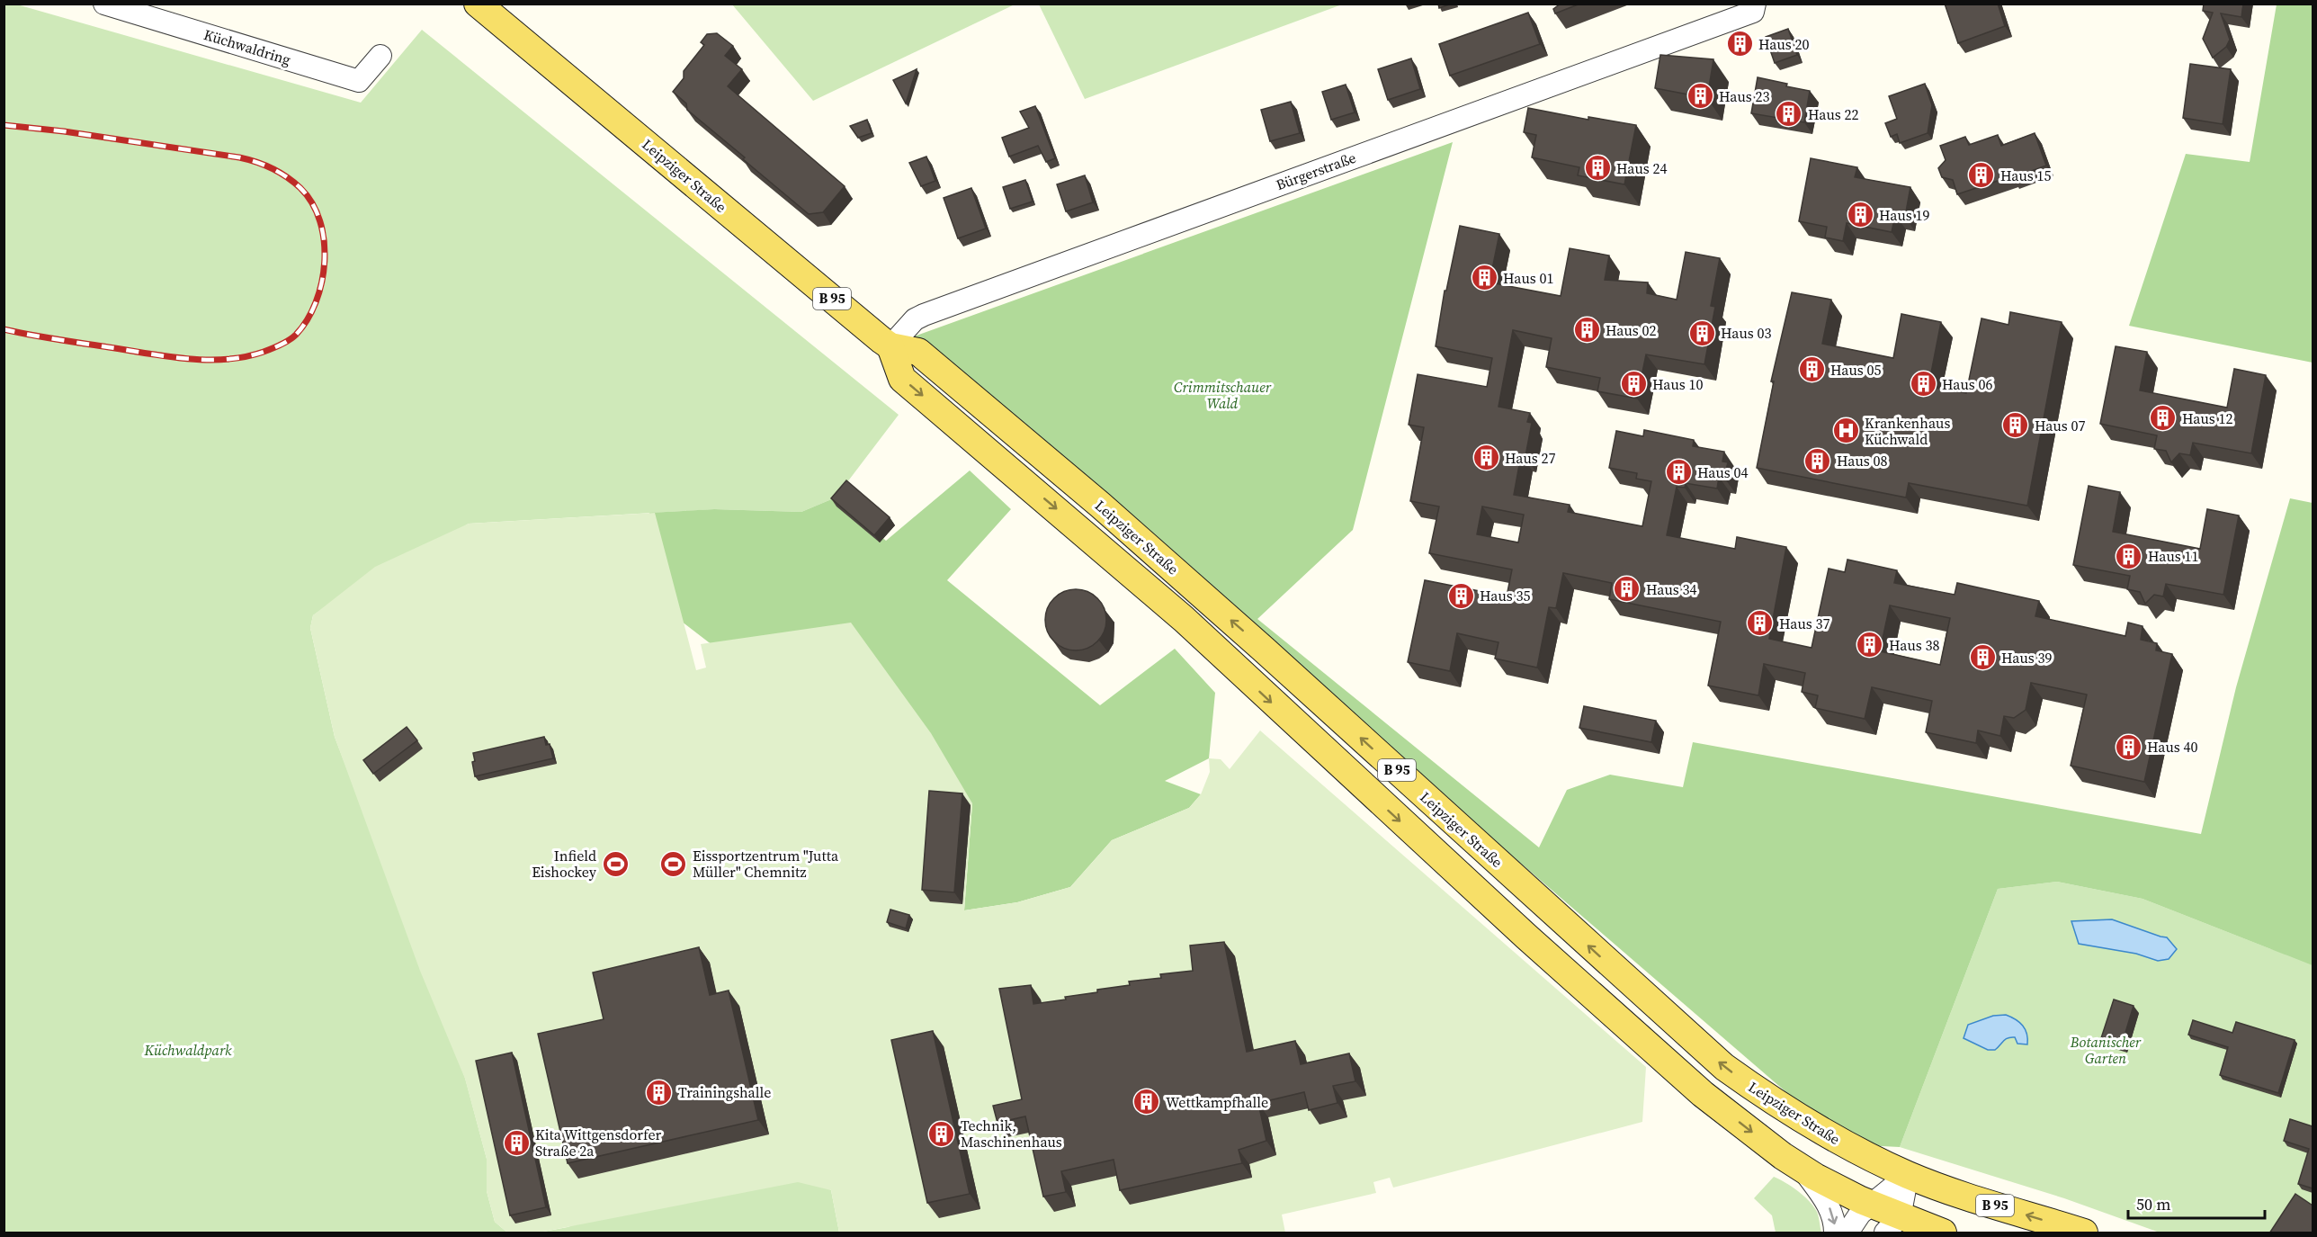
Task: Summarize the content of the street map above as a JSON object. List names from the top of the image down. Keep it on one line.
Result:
{"streets":{"main road":["Leipziger Straße","B 95"],"street":["Küchwaldring","Bürgerstraße"]},"crossings":[["Bürgerstraße","Leipziger Straße"]],"parks":["Crimmitschauer Wald","Botanischer Garten","Küchwaldpark"],"places":{"building":["Haus 20","Haus 23","Haus 22","Haus 24","Haus 15","Haus 19","Haus 01","Haus 02","Haus 03","Haus 05","Haus 10","Haus 06","Haus 12","Haus 07","Haus 27","Haus 08","Haus 04","Haus 11","Haus 34","Haus 35","Haus 37","Haus 38","Haus 39","Haus 40","Trainingshalle","Wettkampfhalle","Technik, Maschinenhaus","Kita Wittgensdorfer Straße 2a"],"hospital":["Krankenhaus Küchwald"],"sports":["Infield Eishockey","Eissportzentrum \"Jutta Müller\" Chemnitz"]},"scale_bar":"50 m"}
